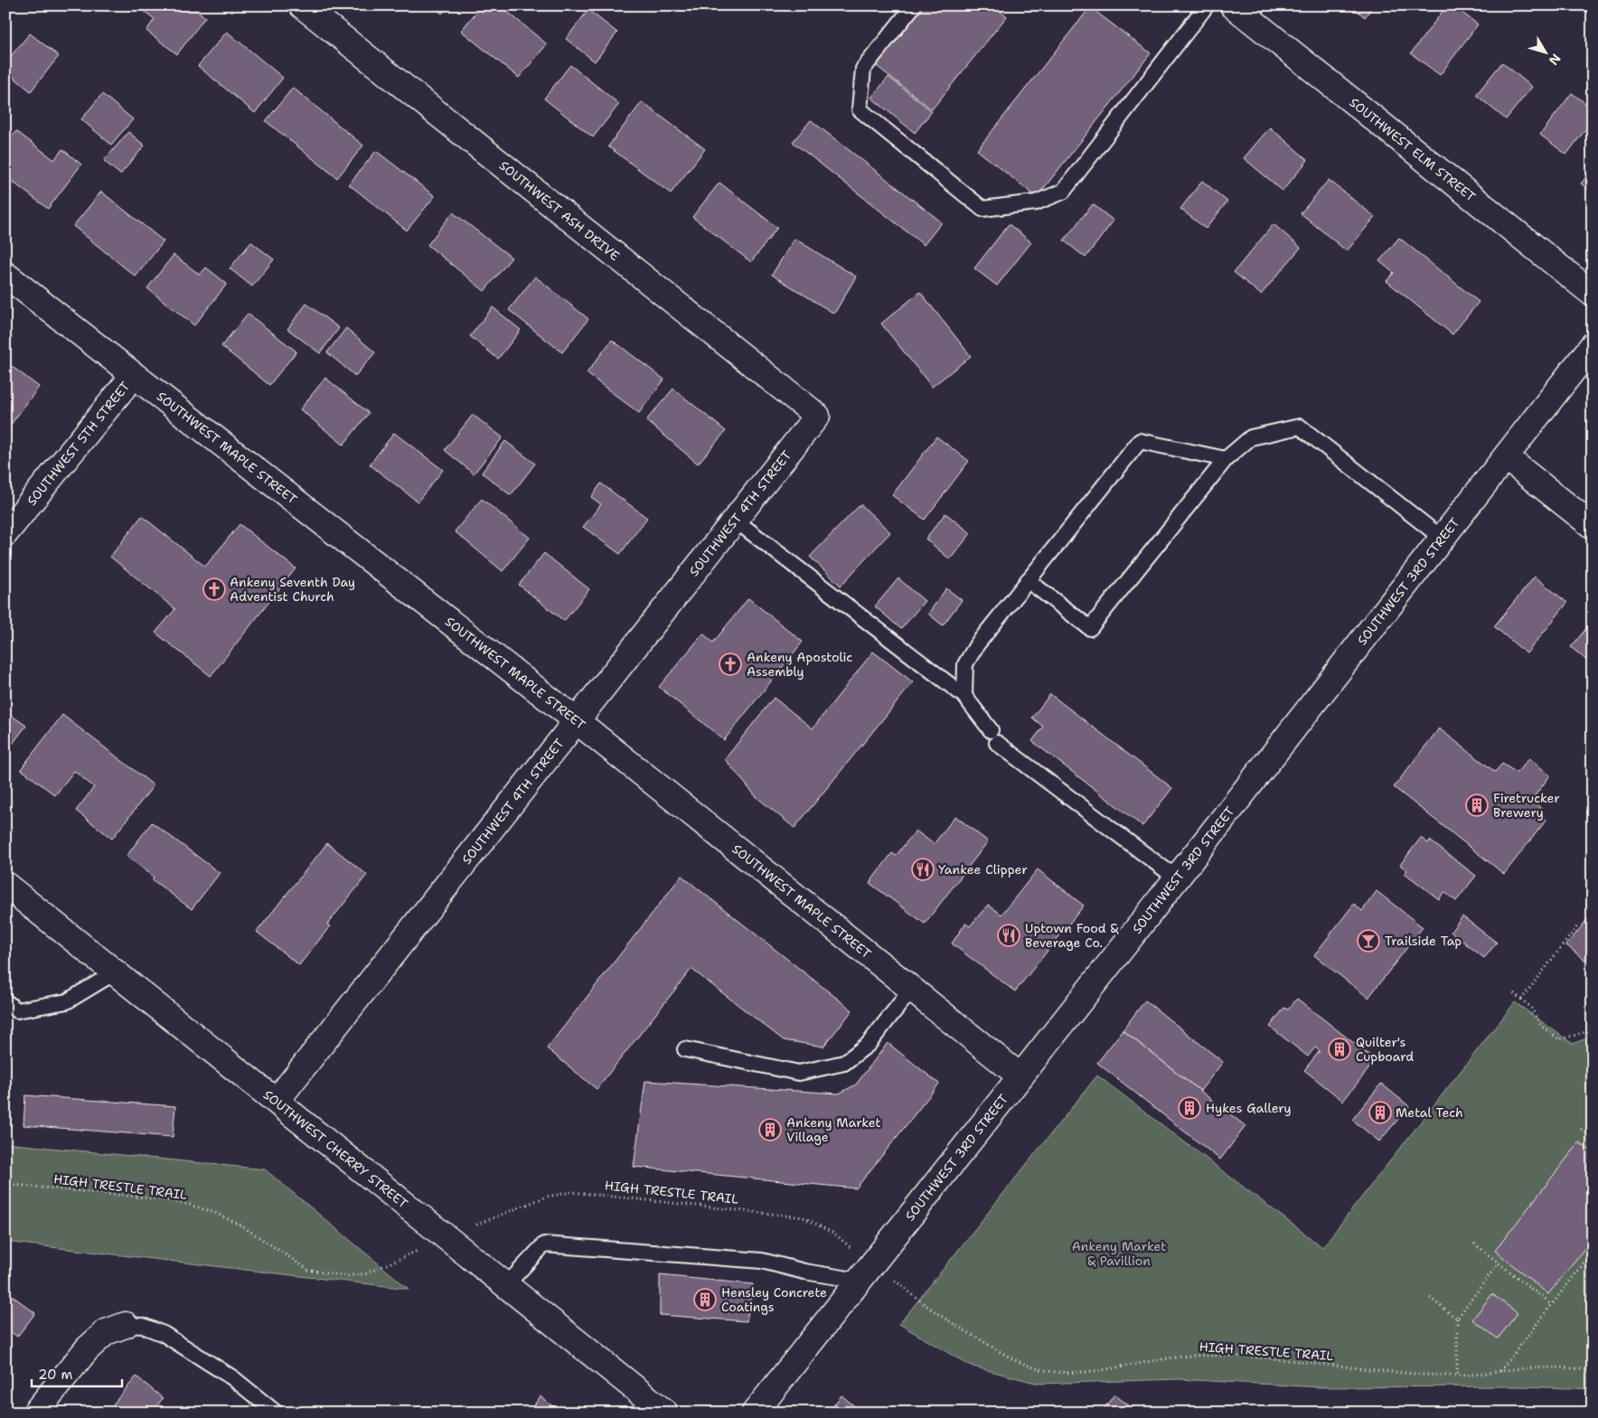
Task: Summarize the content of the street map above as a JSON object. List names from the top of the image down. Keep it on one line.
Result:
{"streets":{"street":["SOUTHWEST ELM STREET","SOUTHWEST ASH DRIVE","SOUTHWEST 5TH STREET","SOUTHWEST MAPLE STREET","SOUTHWEST 4TH STREET","SOUTHWEST 3RD STREET","SOUTHWEST CHERRY STREET"],"path":["HIGH TRESTLE TRAIL"]},"crossings":[["SOUTHWEST ASH DRIVE","SOUTHWEST 4TH STREET"],["SOUTHWEST 5TH STREET","SOUTHWEST MAPLE STREET"],["SOUTHWEST MAPLE STREET","SOUTHWEST 4TH STREET"],["SOUTHWEST MAPLE STREET","SOUTHWEST 3RD STREET"],["SOUTHWEST 4TH STREET","SOUTHWEST CHERRY STREET"]],"parks":["Ankeny Market & Pavillion"],"places":{"church":["Ankeny Seventh Day Adventist Church","Ankeny Apostolic Assembly"],"building":["Firetrucker Brewery","Quilter's Cupboard","Hykes Gallery","Metal Tech","Ankeny Market Village","Hensley Concrete Coatings"],"restaurant":["Yankee Clipper","Uptown Food & Beverage Co."],"bar":["Trailside Tap"]},"scale_bar":"20 m","north":"bottom right"}
